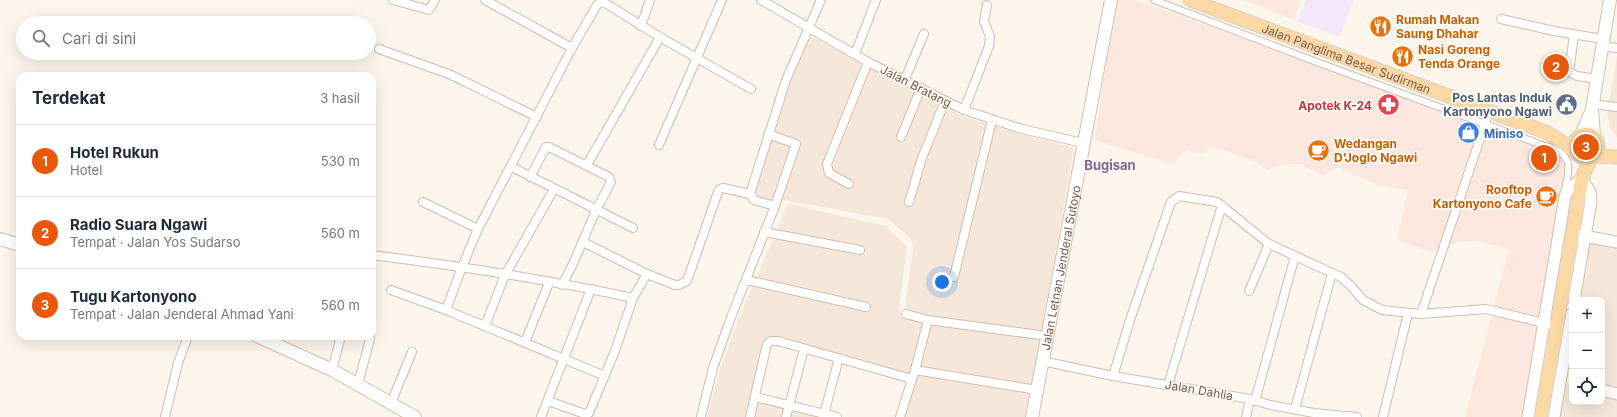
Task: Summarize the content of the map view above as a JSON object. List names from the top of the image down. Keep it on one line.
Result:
{"streets":{"main road":["Jalan Panglima Besar Sudirman","Jalan Letnan Jenderal Sutoyo"],"street":["Jalan Bratang","Jalan Dahlia"]},"crossings":[["Jalan Bratang","Jalan Letnan Jenderal Sutoyo"],["Jalan Letnan Jenderal Sutoyo","Jalan Dahlia"]],"districts":["Bugisan"],"places":{"restaurant":["Rumah Makan Saung Dhahar","Nasi Goreng Tenda Orange"],"public building":["Pos Lantas Induk Kartonyono Ngawi"],"pharmacy":["Apotek K-24"],"shop":["Miniso"],"cafe":["Wedangan D'Joglo Ngawi","Rooftop Kartonyono Cafe"]},"page":{"search":"Cari di sini","pins":["2","3","1"],"heading":["Terdekat","3 hasil"],"list":[{"mark":"1","name":"Hotel Rukun","note":"Hotel","value":"530 m"},{"mark":"2","name":"Radio Suara Ngawi","note":"Tempat · Jalan Yos Sudarso","value":"560 m"},{"mark":"3","name":"Tugu Kartonyono","note":"Tempat · Jalan Jenderal Ahmad Yani","value":"560 m"}],"map_buttons":["+","−"]}}
